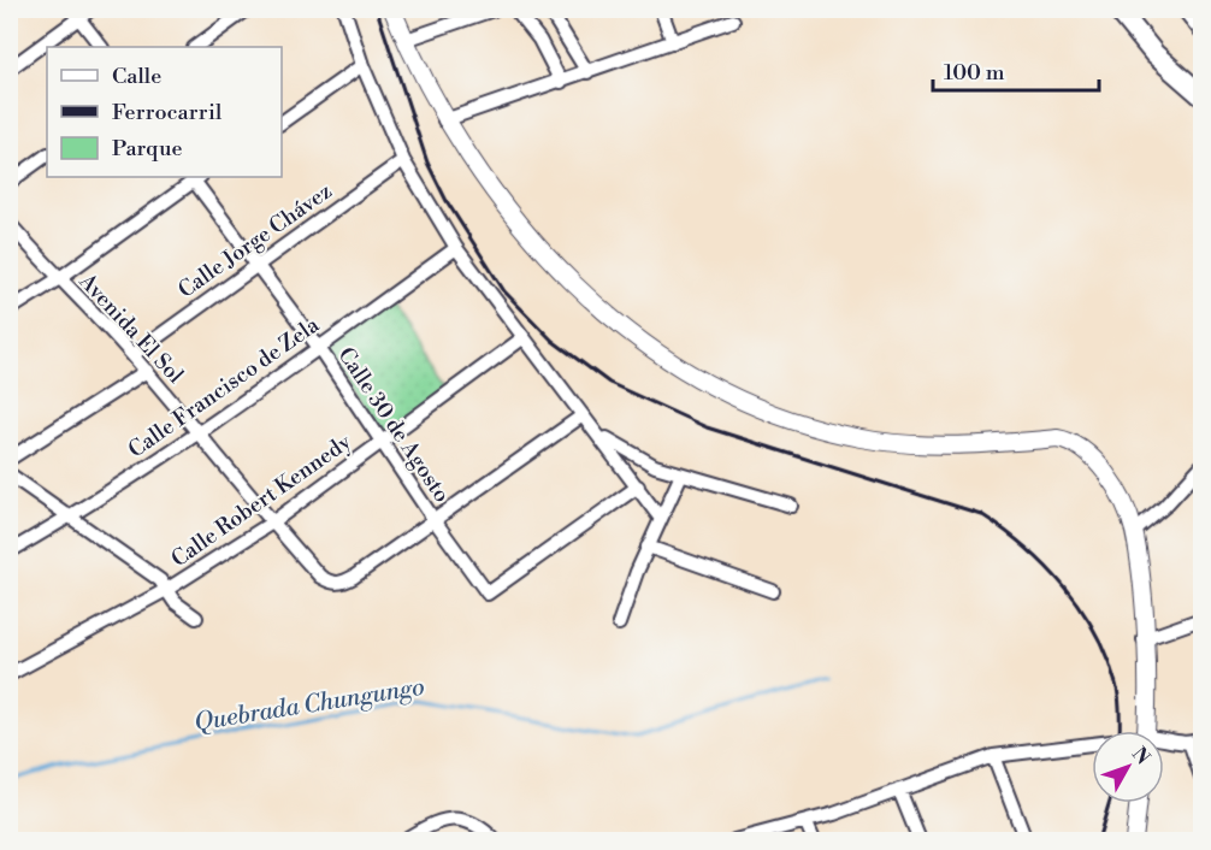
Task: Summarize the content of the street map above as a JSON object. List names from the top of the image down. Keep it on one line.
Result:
{"streets":{"street":["Calle Jorge Chávez","Avenida El Sol","Calle Francisco de Zela","Calle 30 de Agosto","Calle Robert Kennedy"]},"crossings":[["Calle Jorge Chávez","Avenida El Sol"],["Calle Jorge Chávez","Calle 30 de Agosto"],["Avenida El Sol","Calle Francisco de Zela"],["Avenida El Sol","Calle 30 de Agosto"],["Avenida El Sol","Calle Robert Kennedy"],["Calle Francisco de Zela","Calle 30 de Agosto"],["Calle 30 de Agosto","Calle Robert Kennedy"]],"water":["Quebrada Chungungo"],"legend":["Calle","Ferrocarril","Parque"],"scale_bar":"100 m","north":"top right"}
